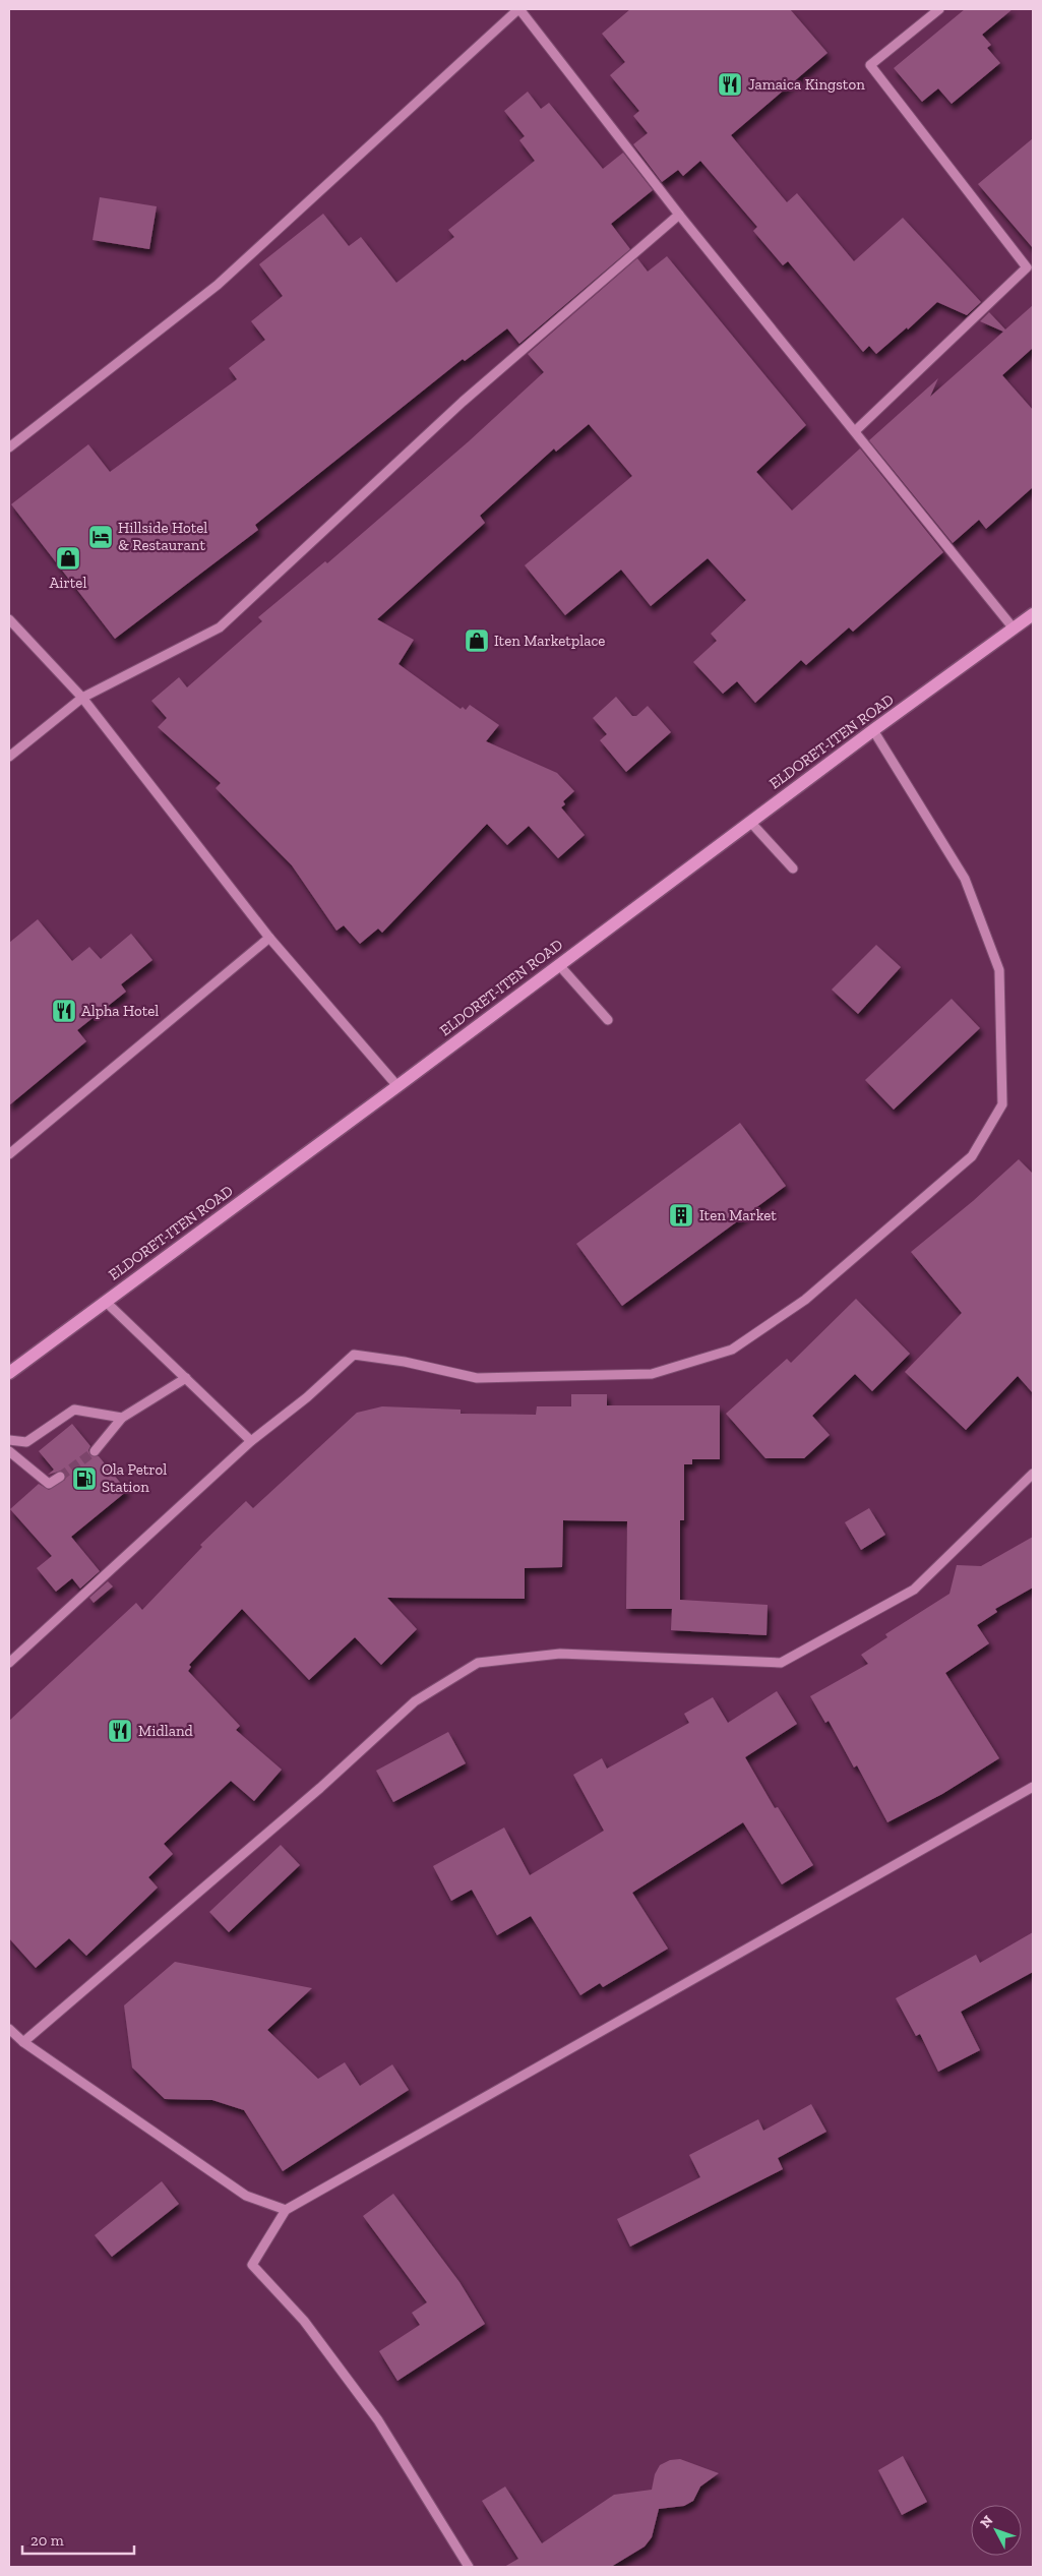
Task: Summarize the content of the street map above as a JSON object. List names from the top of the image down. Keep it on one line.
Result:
{"streets":{"main road":["ELDORET-ITEN ROAD"]},"places":{"restaurant":["Jamaica Kingston","Alpha Hotel","Midland"],"hotel":["Hillside Hotel & Restaurant"],"shop":["Airtel","Iten Marketplace"],"building":["Iten Market"],"fuel station":["Ola Petrol Station"]},"scale_bar":"20 m","north":"top left"}
